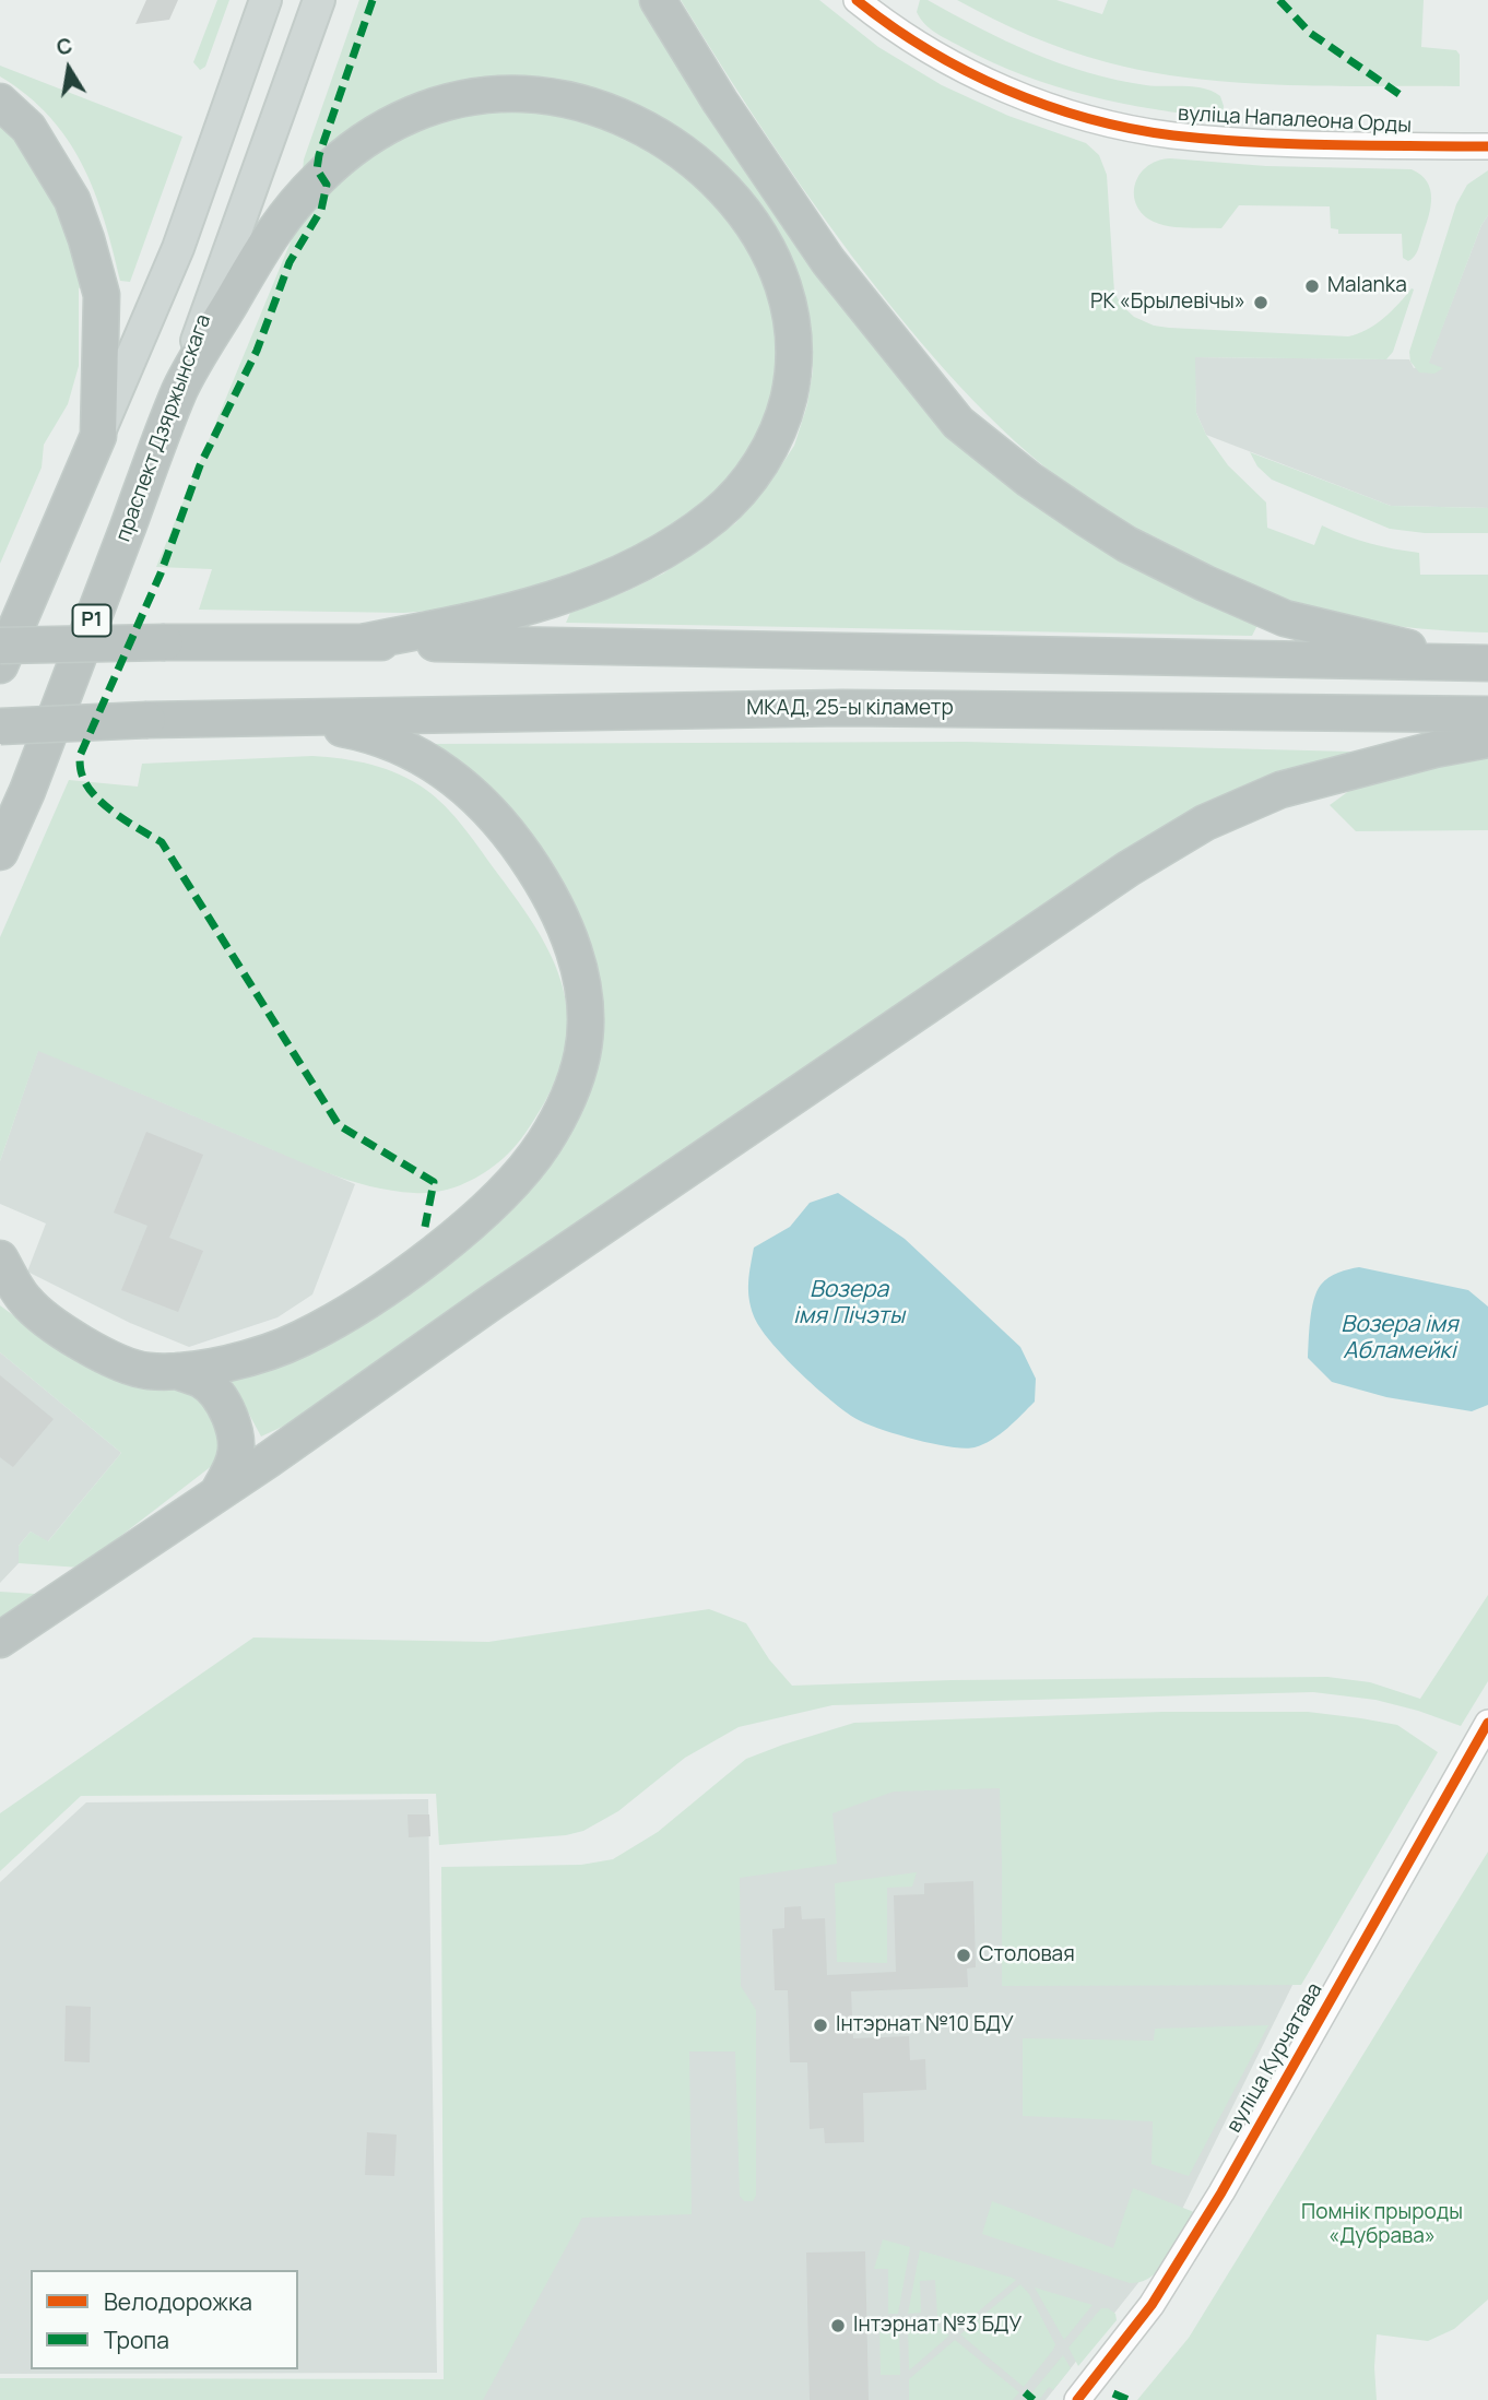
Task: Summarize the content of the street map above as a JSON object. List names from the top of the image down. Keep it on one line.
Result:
{"streets":{"highway":["праспект Дзяржынскага","Р1","МКАД, 25-ы кіламетр"],"street":["вуліца Напалеона Орды","вуліца Курчатава"]},"water":["Возера імя Пічэты","Возера імя Абламейкі"],"parks":["Помнік прыроды «Дубрава»"],"places":["Malanka","РК «Брылевічы»","Столовая","Інтэрнат №10 БДУ","Інтэрнат №3 БДУ"],"legend":["Велодорожка","Тропа"],"north":"top"}
